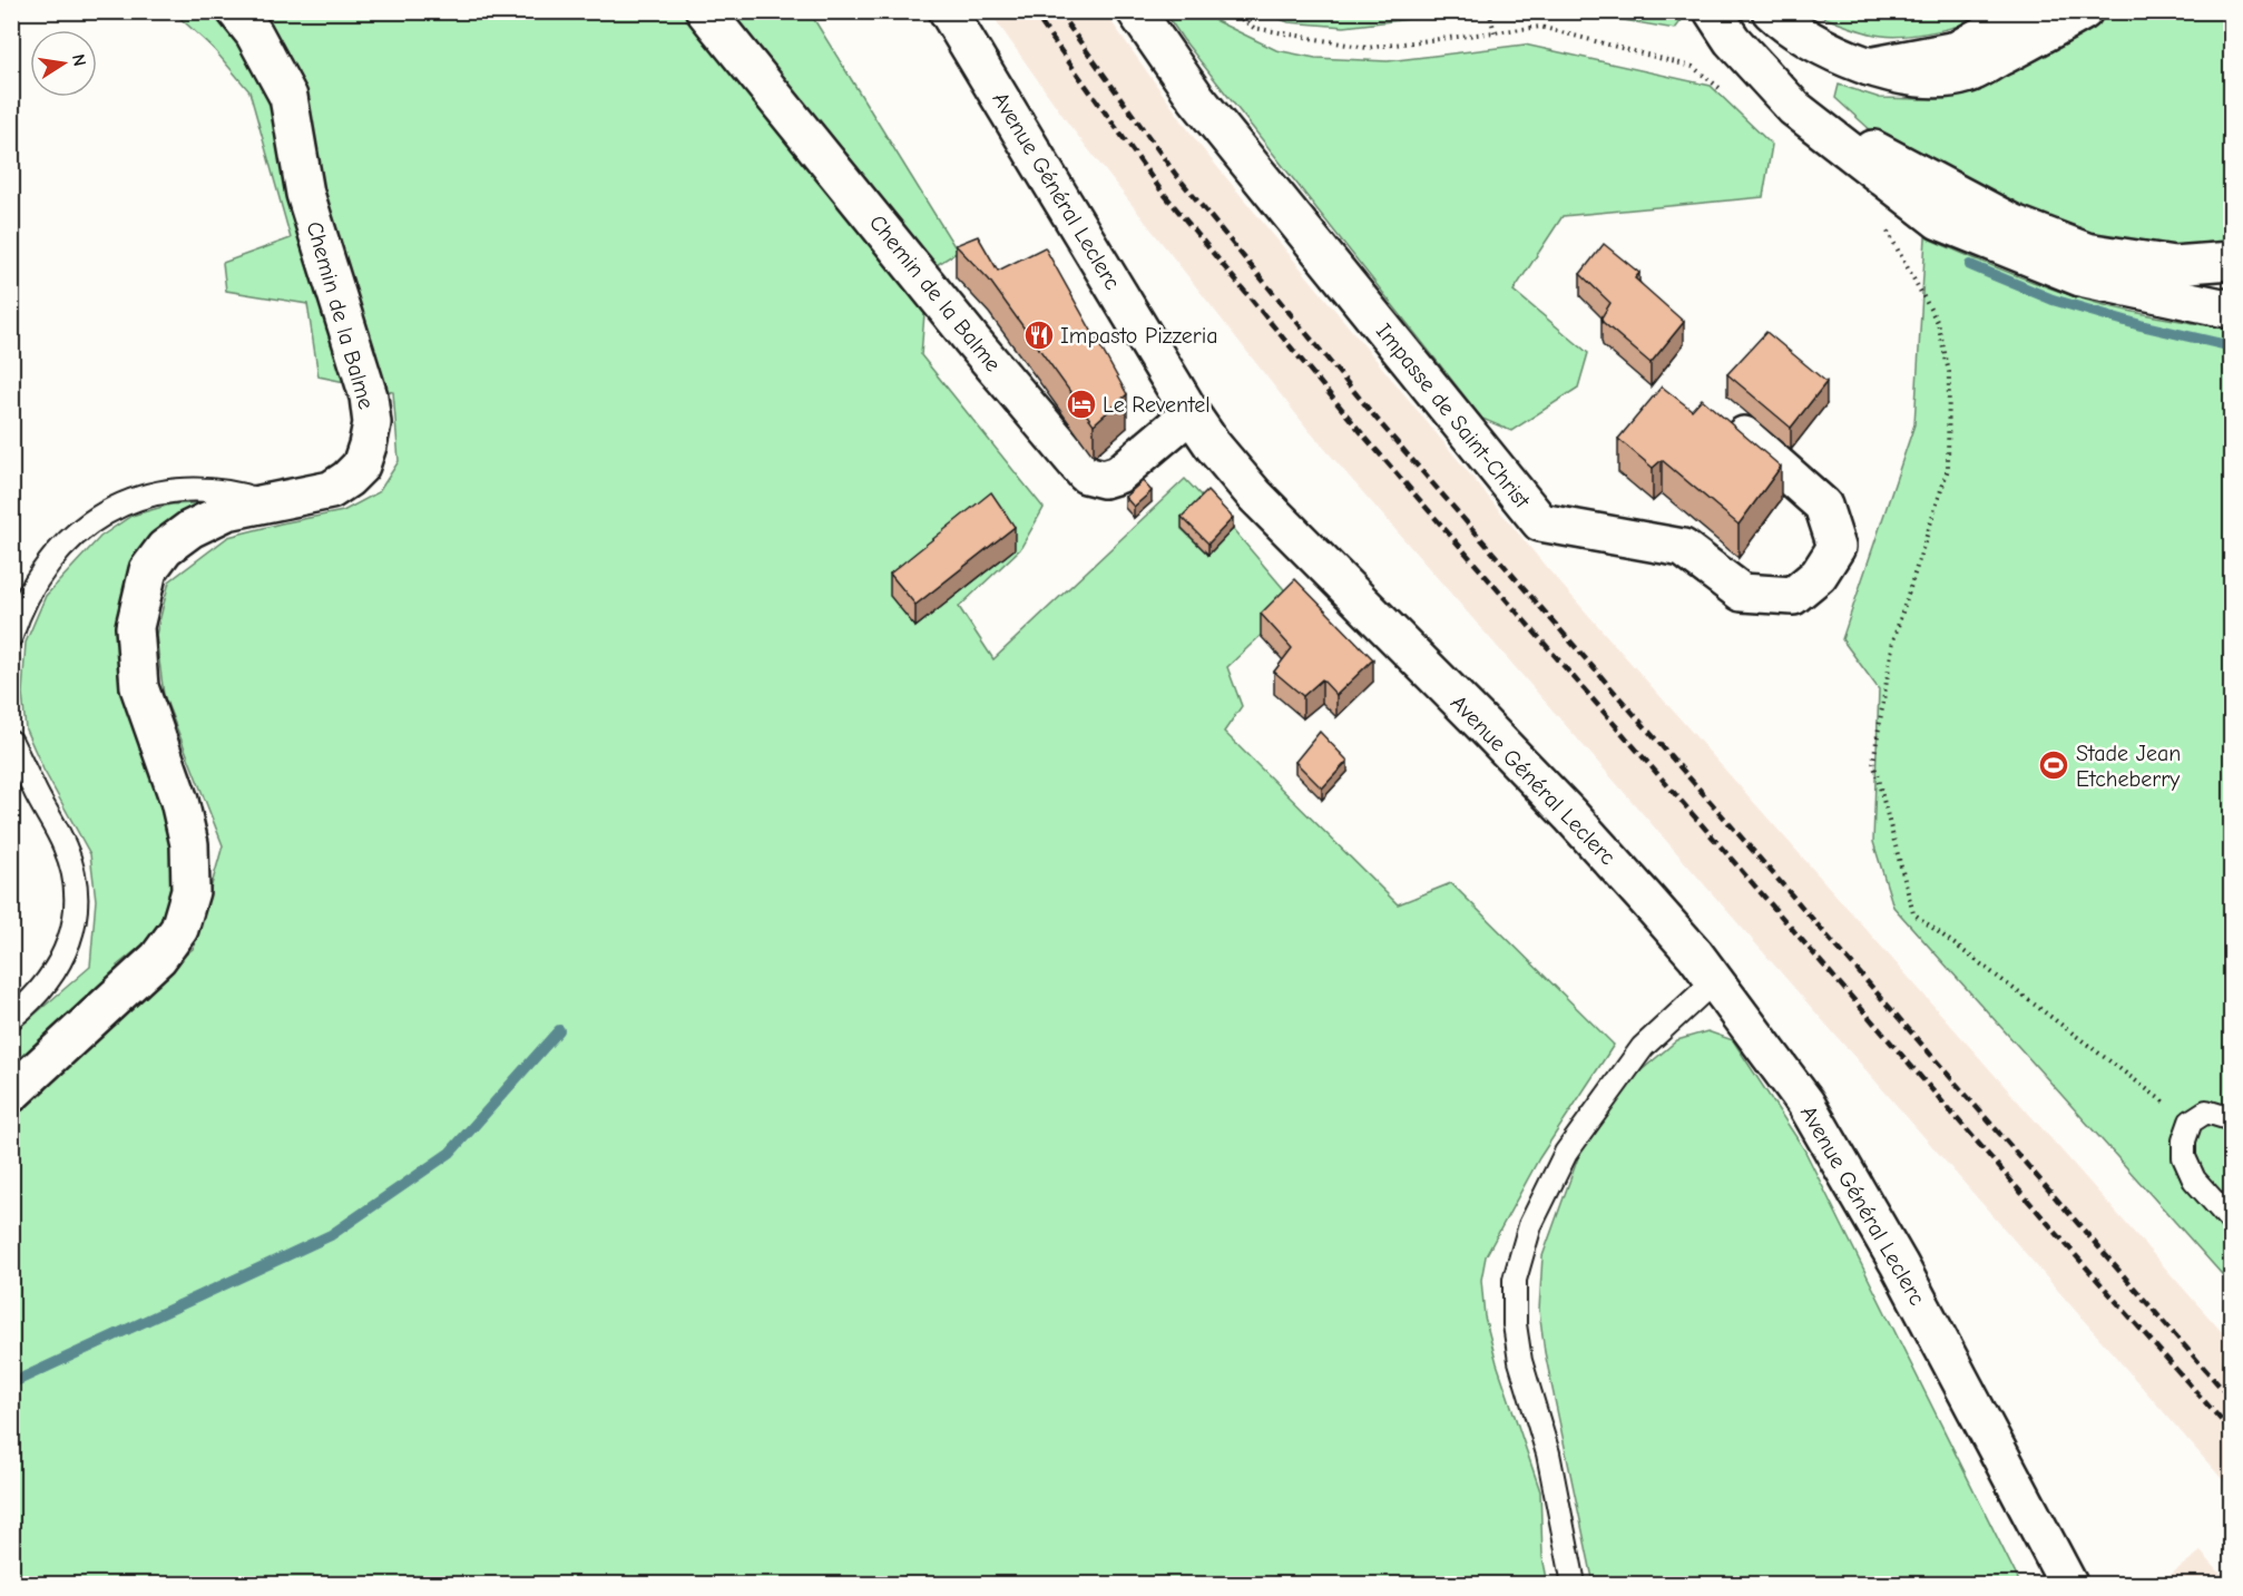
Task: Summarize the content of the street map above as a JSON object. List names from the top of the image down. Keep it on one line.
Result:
{"streets":{"main road":["Avenue Général Leclerc","Chemin de la Balme","Impasse de Saint-Christ"]},"crossings":[["Avenue Général Leclerc","Chemin de la Balme"]],"places":{"restaurant":["Impasto Pizzeria"],"hotel":["Le Reventel"],"sports":["Stade Jean Etcheberry"]},"north":"right"}
